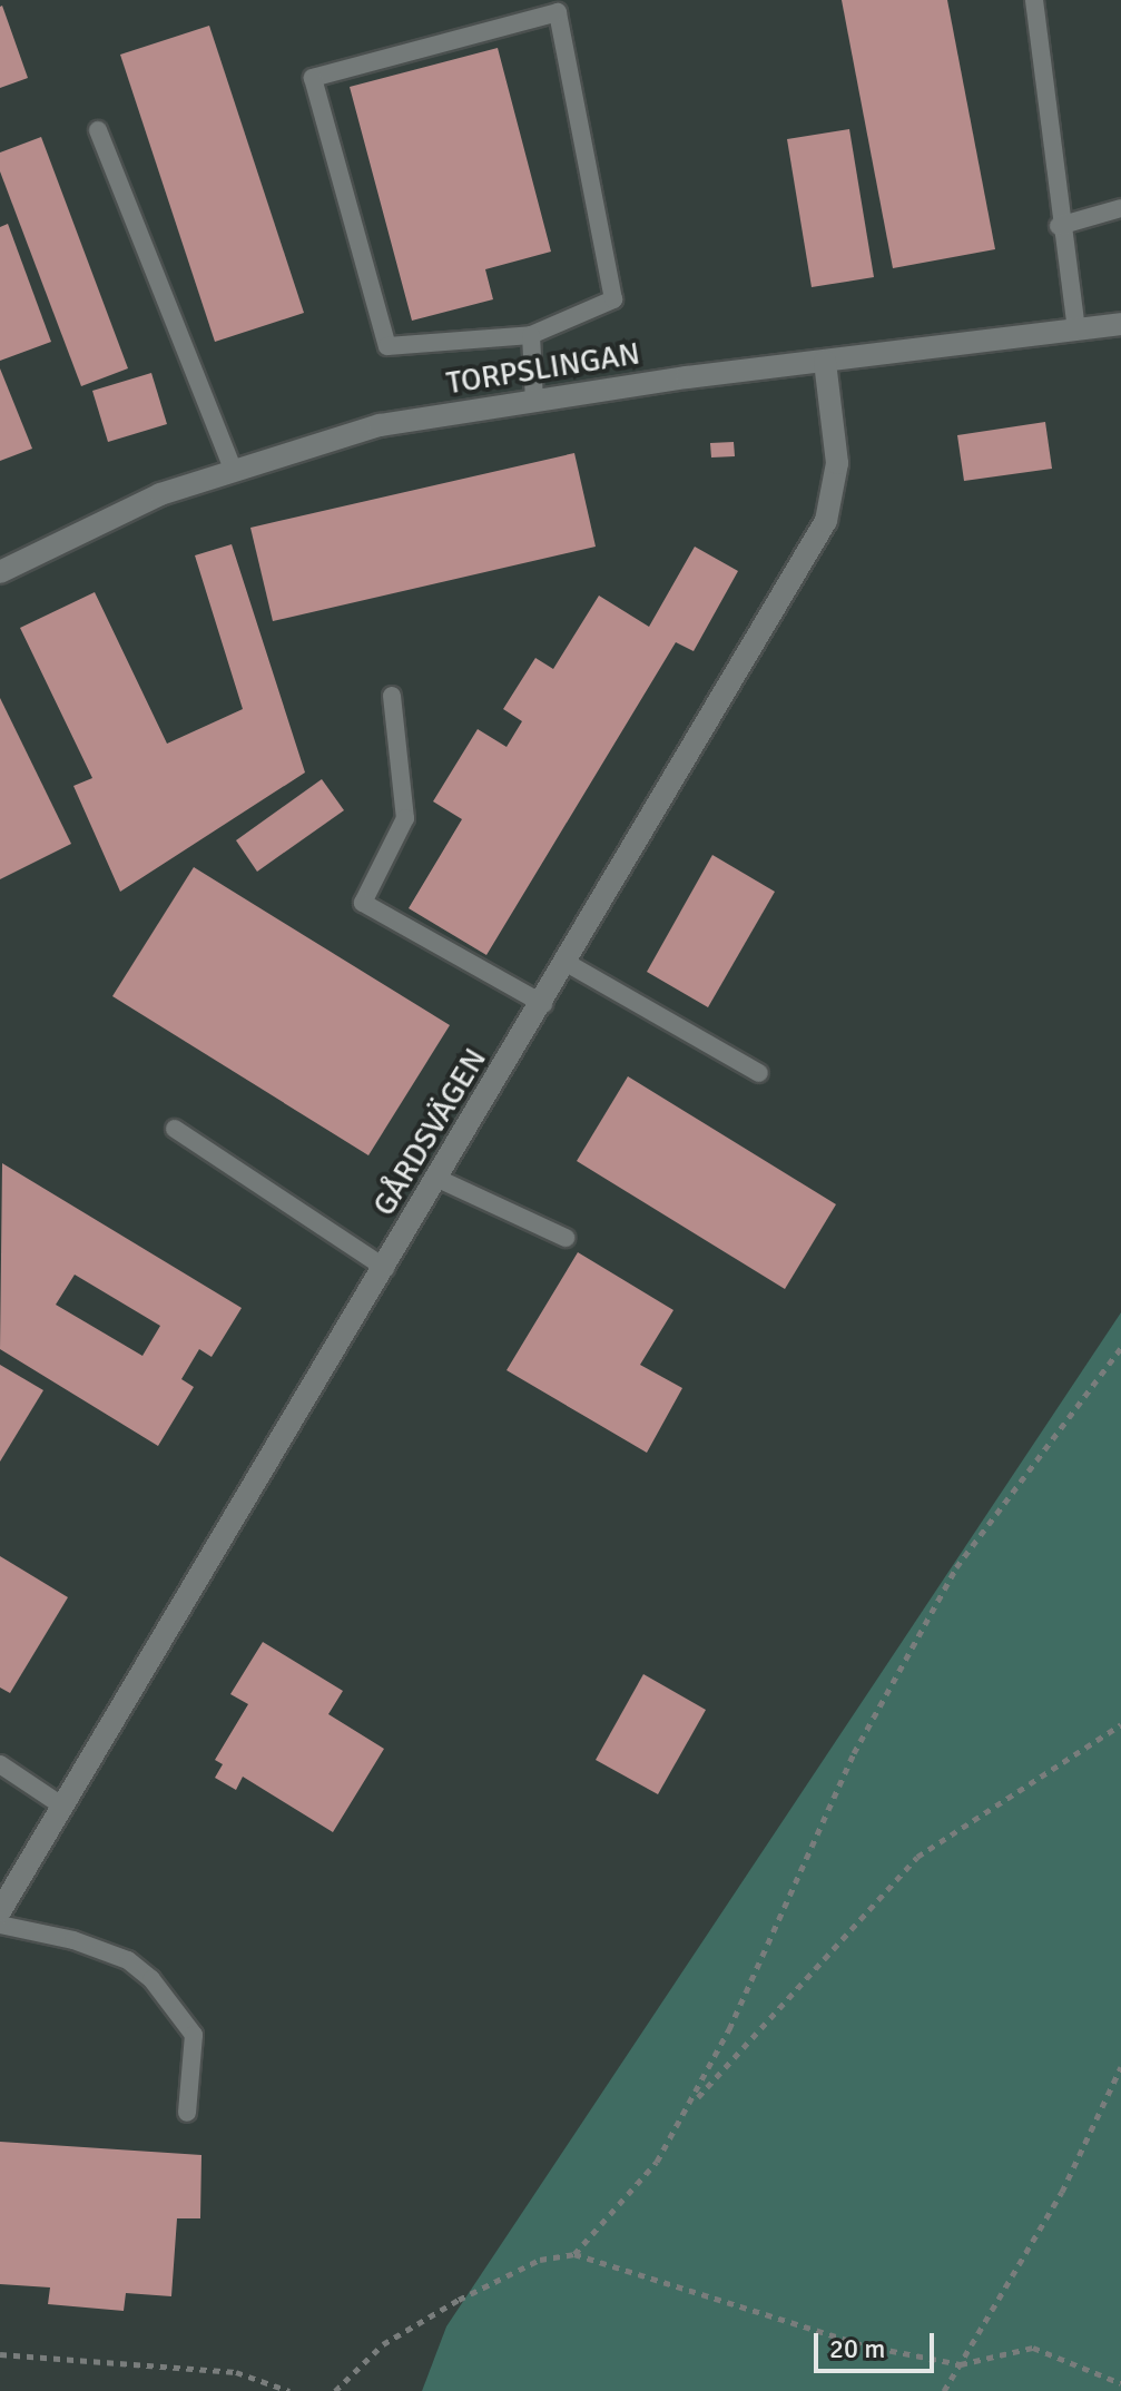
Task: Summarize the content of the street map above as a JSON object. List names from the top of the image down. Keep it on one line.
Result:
{"streets":{"street":["TORPSLINGAN","GÅRDSVÄGEN"]},"crossings":[["TORPSLINGAN","GÅRDSVÄGEN"]],"scale_bar":"20 m"}
